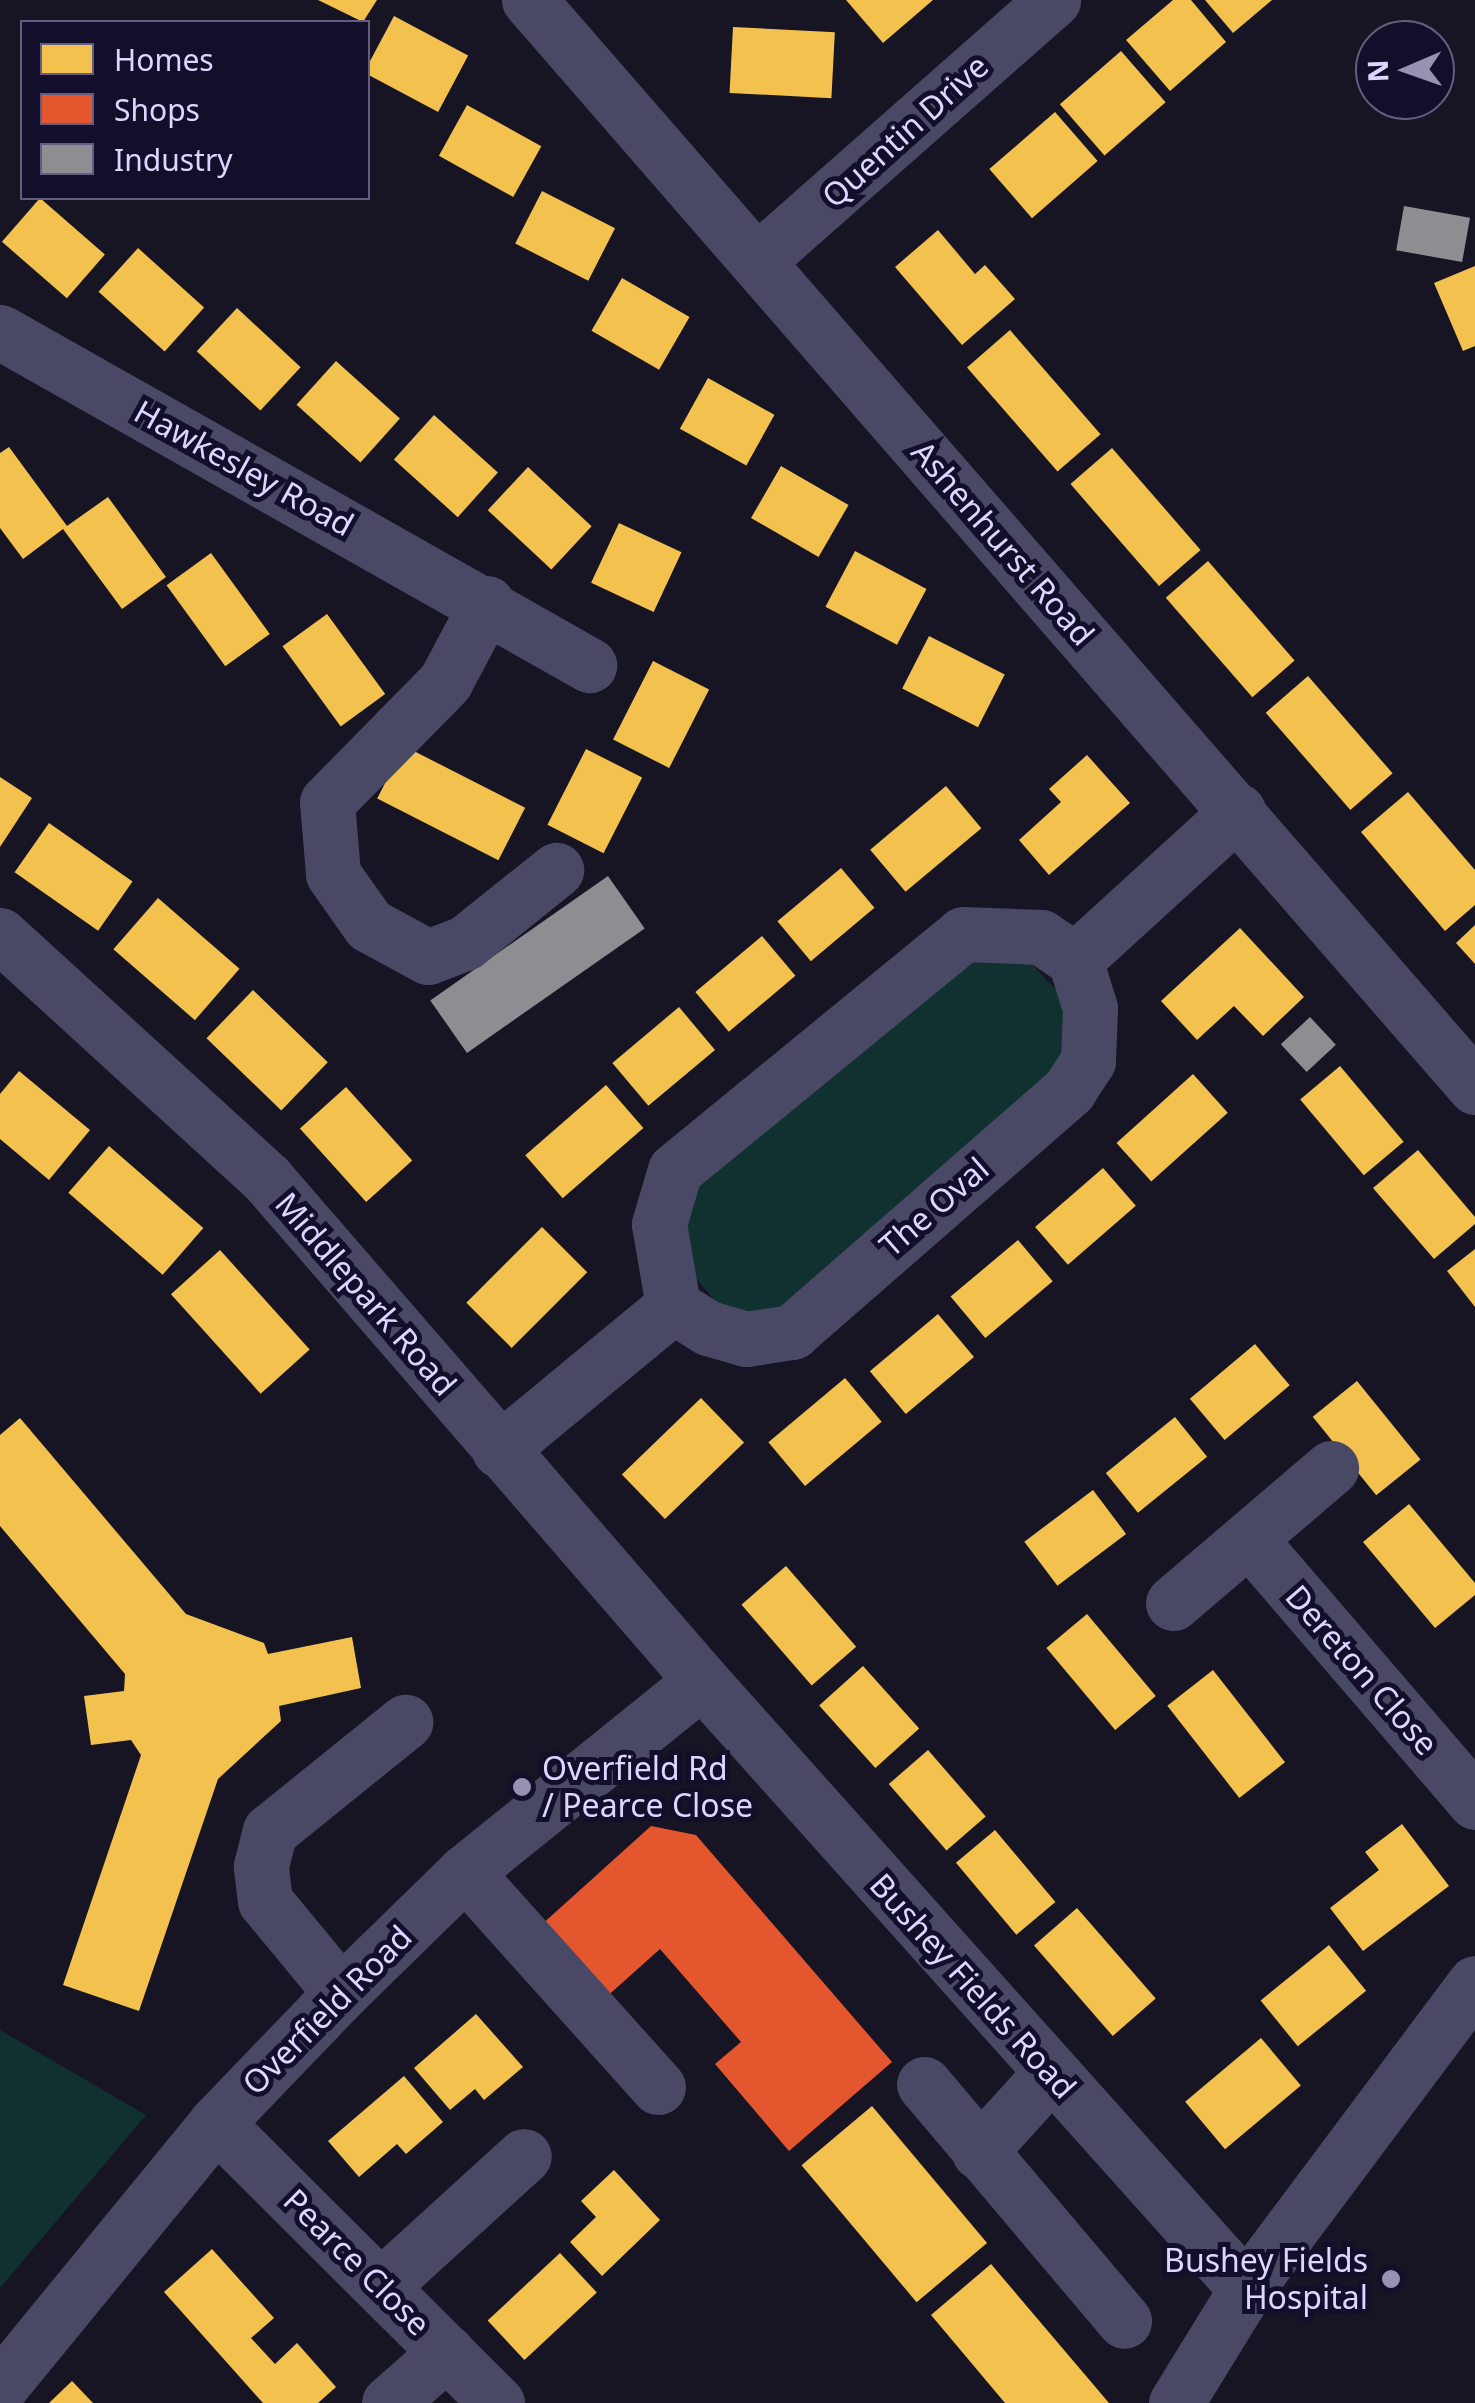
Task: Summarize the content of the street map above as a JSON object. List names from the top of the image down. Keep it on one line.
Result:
{"streets":{"street":["Quentin Drive","Hawkesley Road","Ashenhurst Road","The Oval","Middlepark Road","Dereton Close","Bushey Fields Road","Overfield Road","Pearce Close"]},"crossings":[["Quentin Drive","Ashenhurst Road"],["Middlepark Road","Bushey Fields Road"],["Middlepark Road","Overfield Road"],["Bushey Fields Road","Overfield Road"],["Overfield Road","Pearce Close"]],"places":["Overfield Rd / Pearce Close","Bushey Fields Hospital"],"legend":["Homes","Shops","Industry"],"north":"left"}
